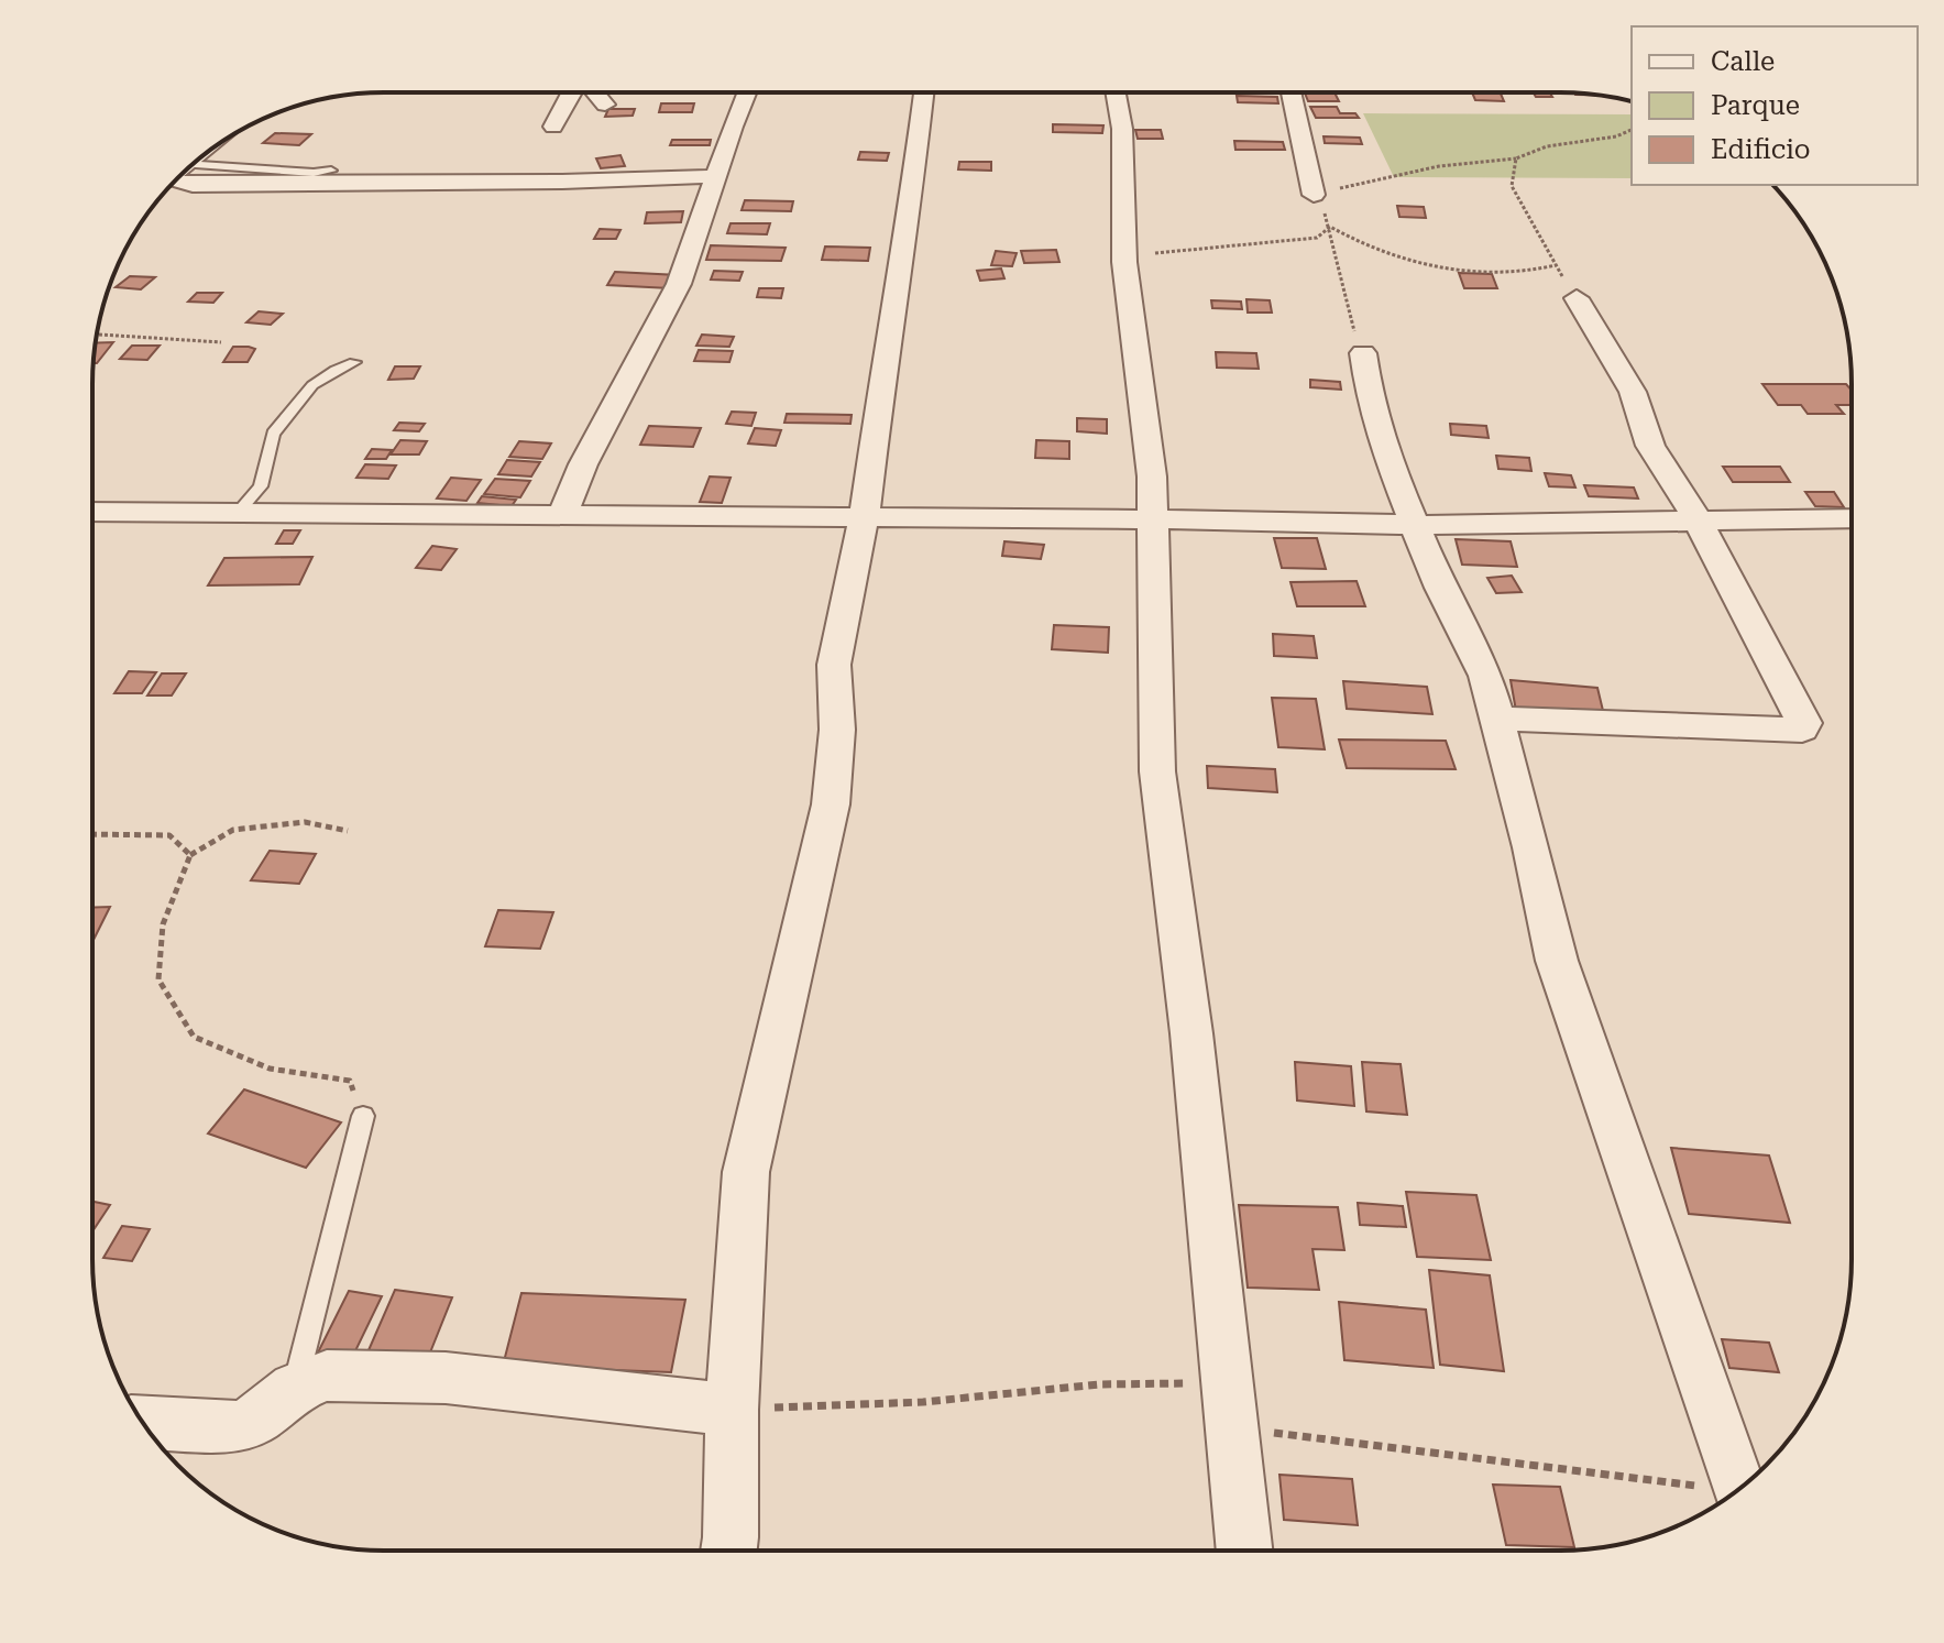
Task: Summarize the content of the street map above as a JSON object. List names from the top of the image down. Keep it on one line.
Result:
{"legend":["Calle","Parque","Edificio"]}
